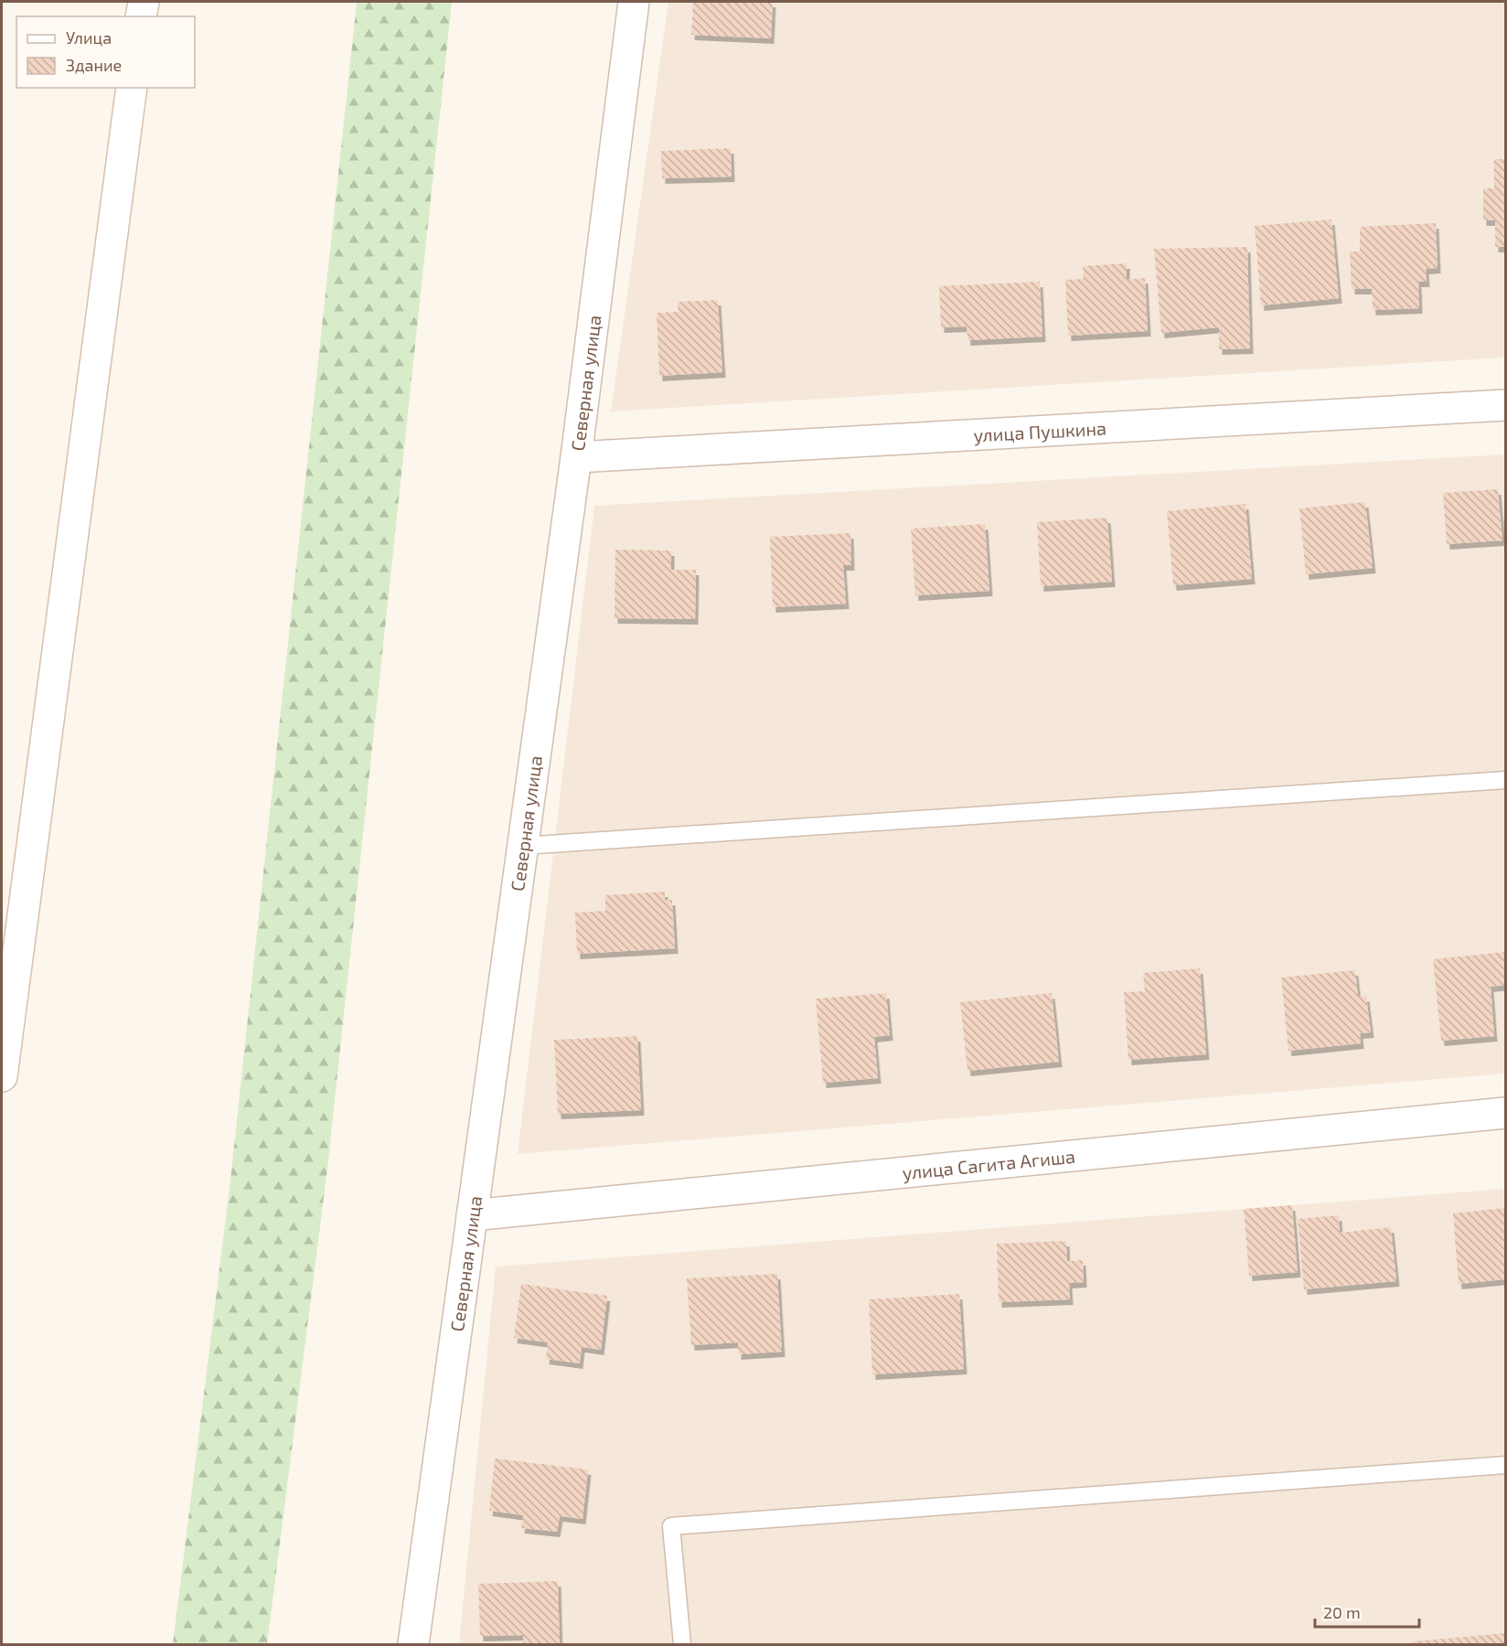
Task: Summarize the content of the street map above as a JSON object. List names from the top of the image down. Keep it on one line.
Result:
{"streets":{"street":["Северная улица","улица Пушкина","улица Сагита Агиша"]},"crossings":[["Северная улица","улица Пушкина"],["Северная улица","улица Сагита Агиша"]],"legend":["Улица","Здание"],"scale_bar":"20 m"}
